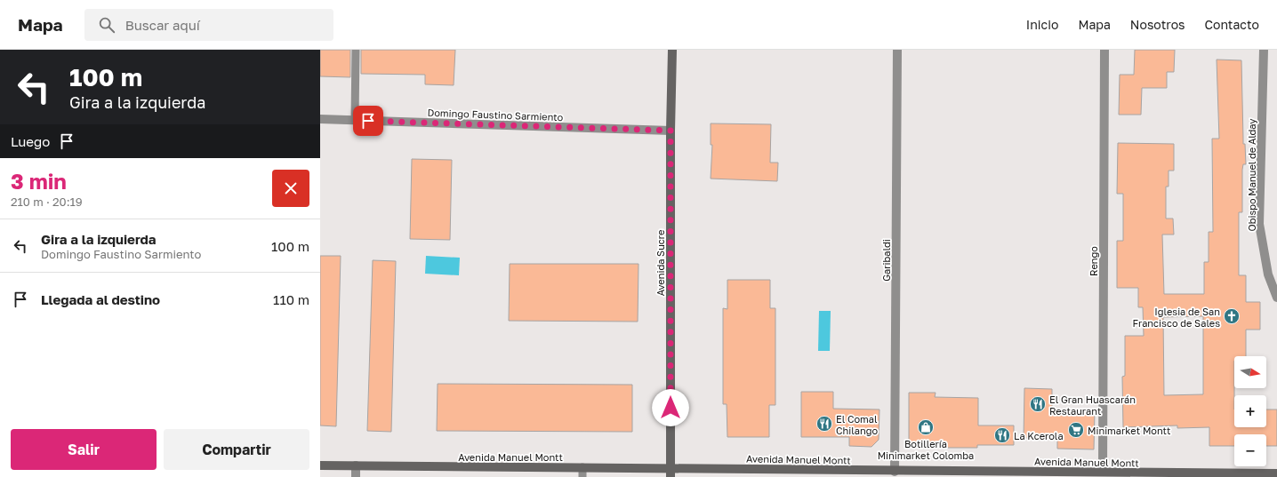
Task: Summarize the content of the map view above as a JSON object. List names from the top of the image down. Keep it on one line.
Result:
{"streets":{"main road":["Avenida Sucre","Avenida Manuel Montt"],"street":["Domingo Faustino Sarmiento","Obispo Manuel de Alday","Garibaldi","Rengo"]},"crossings":[["Domingo Faustino Sarmiento","Avenida Sucre"],["Garibaldi","Avenida Manuel Montt"],["Rengo","Avenida Manuel Montt"],["Avenida Sucre","Avenida Manuel Montt"]],"places":{"church":["Iglesia de San Francisco de Sales"],"restaurant":["El Gran Huascarán Restaurant","El Comal Chilango","La Kcerola"],"shop":["Botillería Minimarket Colomba"],"supermarket":["Minimarket Montt"]},"north":"right","page":{"header":"Mapa","search":"Buscar aquí","nav":["Inicio","Mapa","Nosotros","Contacto"],"turn":["100 m","Gira a la izquierda"],"then":"Luego","heading":["3 min","210 m · 20:19"],"list":[{"name":"Gira a la izquierda","note":"Domingo Faustino Sarmiento","value":"100 m"},{"name":"Llegada al destino","value":"110 m"}],"map_buttons":["+","−"],"buttons":["Salir","Compartir"]}}
